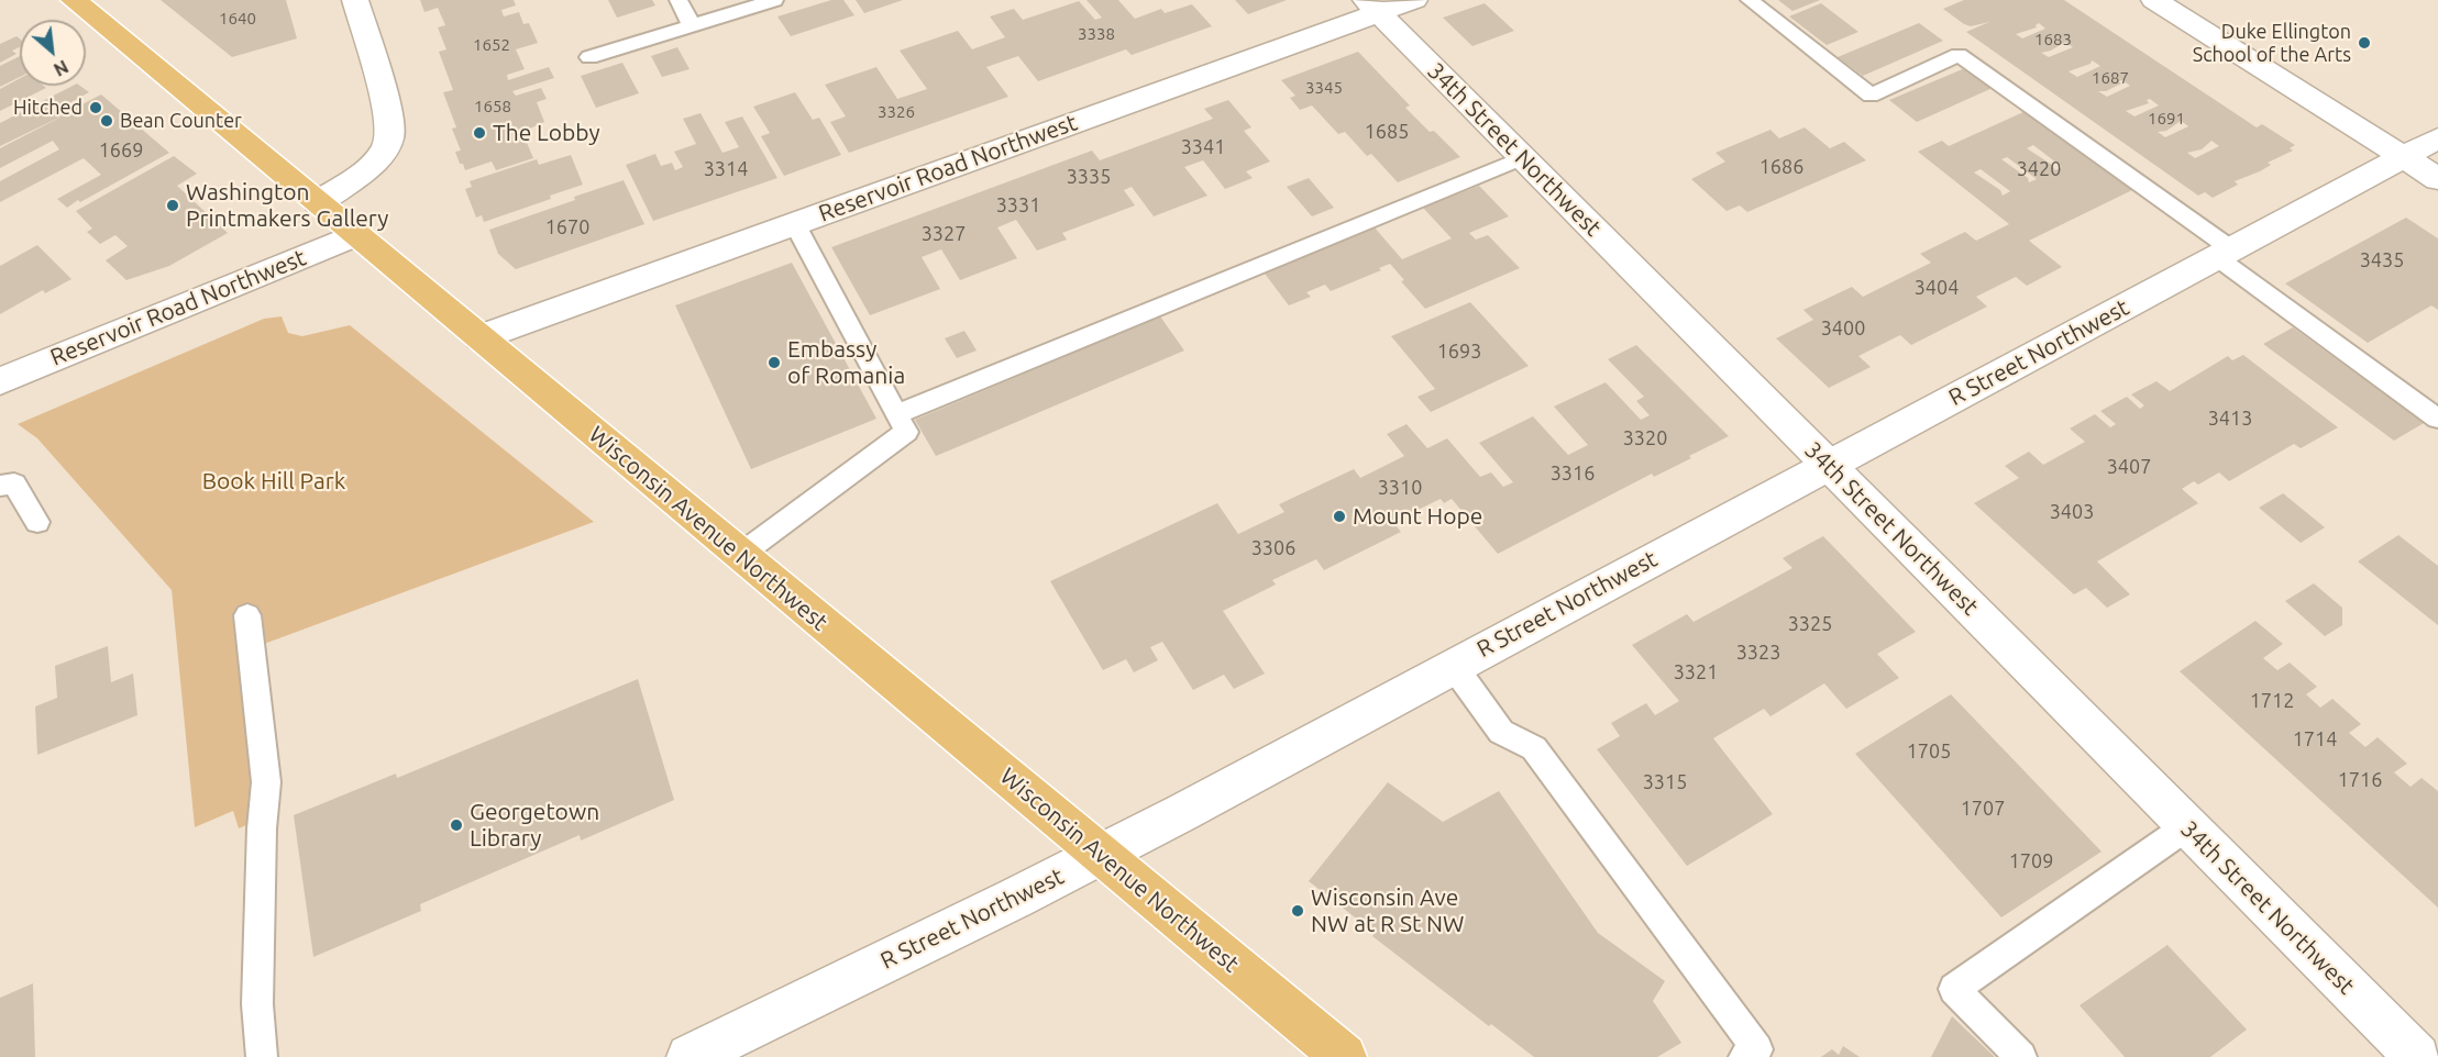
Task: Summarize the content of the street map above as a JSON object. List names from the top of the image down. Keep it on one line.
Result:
{"streets":{"main road":["Wisconsin Avenue Northwest"],"street":["34th Street Northwest","Reservoir Road Northwest","R Street Northwest"]},"crossings":[["34th Street Northwest","Reservoir Road Northwest"],["34th Street Northwest","R Street Northwest"],["Reservoir Road Northwest","Wisconsin Avenue Northwest"],["R Street Northwest","Wisconsin Avenue Northwest"]],"parks":["Book Hill Park"],"places":["Duke Ellington School of the Arts","Hitched","Bean Counter","The Lobby","Washington Printmakers Gallery","Embassy of Romania","Mount Hope","Georgetown Library","Wisconsin Ave NW at R St NW"],"house_numbers":["1640","3338","1683","1652","1687","3345","1658","3326","1691","1685","3341","1669","1686","3314","3420","3335","3331","1670","3327","3435","3404","3400","1693","3413","3320","3407","3316","3310","3403","3306","3325","3323","3321","1712","1714","1705","1716","3315","1707","1709"],"north":"bottom right"}
